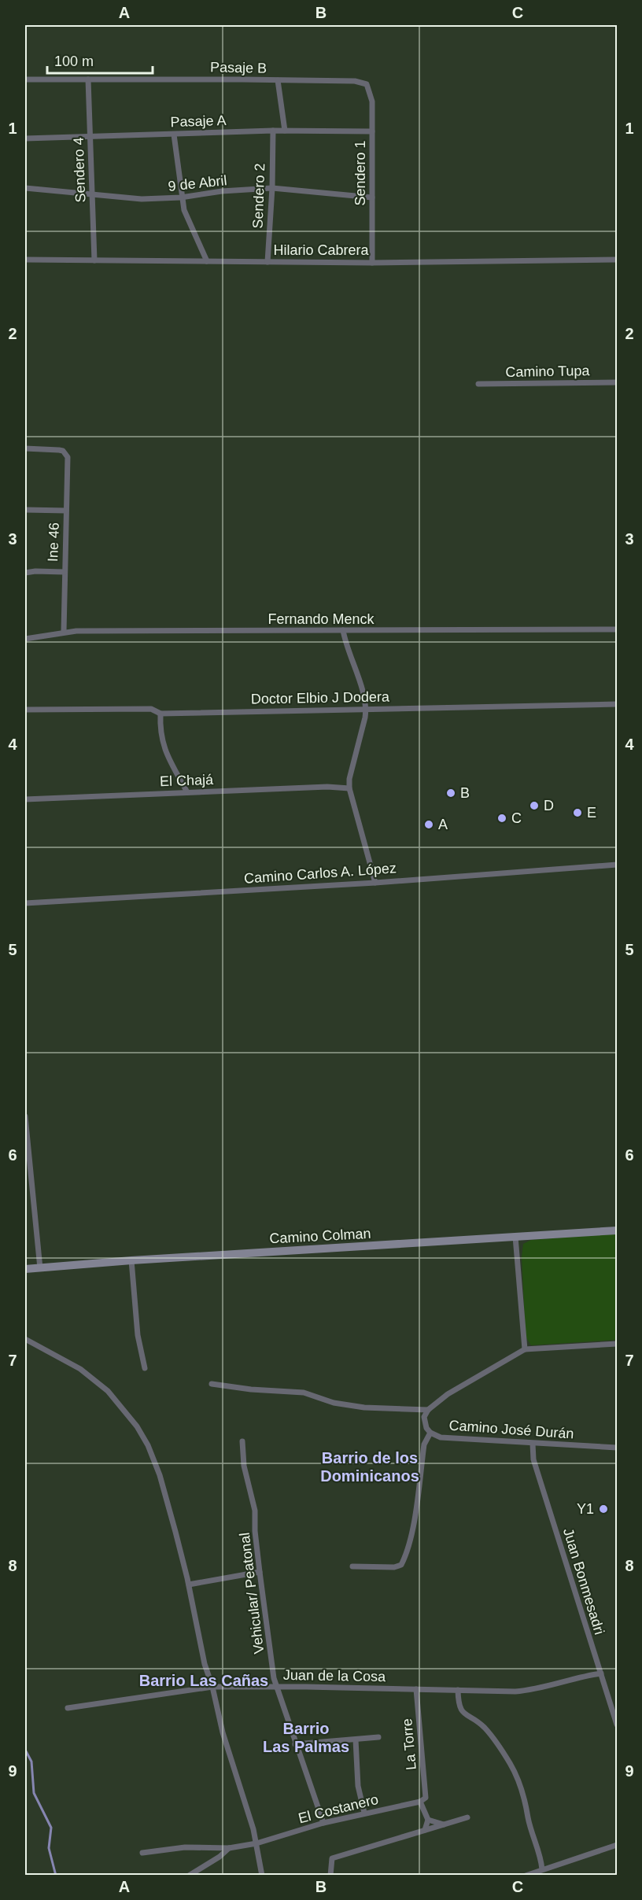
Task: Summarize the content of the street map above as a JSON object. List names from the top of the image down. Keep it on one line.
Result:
{"streets":{"street":["Pasaje B","Pasaje A","Sendero 4","Sendero 1","9 de Abril","Sendero 2","Hilario Cabrera","Camino Tupa","Ine 46","Fernando Menck","Doctor Elbio J Dodera","El Chajá","Camino Carlos A. López","Camino Colman","Camino José Durán","Juan Bonmesadri","Vehicular/ Peatonal","Juan de la Cosa","La Torre","El Costanero"]},"crossings":[["Pasaje B","Sendero 4"],["Pasaje B","Sendero 1"],["Pasaje A","Sendero 4"],["Pasaje A","Sendero 1"],["Pasaje A","Sendero 2"],["Sendero 4","9 de Abril"],["Sendero 4","Hilario Cabrera"],["Sendero 1","9 de Abril"],["Sendero 1","Hilario Cabrera"],["9 de Abril","Sendero 2"],["Sendero 2","Hilario Cabrera"],["Ine 46","Fernando Menck"],["Camino José Durán","Juan Bonmesadri"],["Juan Bonmesadri","Juan de la Cosa"],["Vehicular/ Peatonal","Juan de la Cosa"],["Vehicular/ Peatonal","El Costanero"],["Juan de la Cosa","La Torre"],["La Torre","El Costanero"]],"districts":["Barrio de los Dominicanos","Barrio Las Cañas","Barrio Las Palmas"],"places":["B","D","E","C","A","Y1"],"scale_bar":"100 m","grid":{"columns":["A","B","C"],"rows":["1","2","3","4","5","6","7","8","9"]}}
